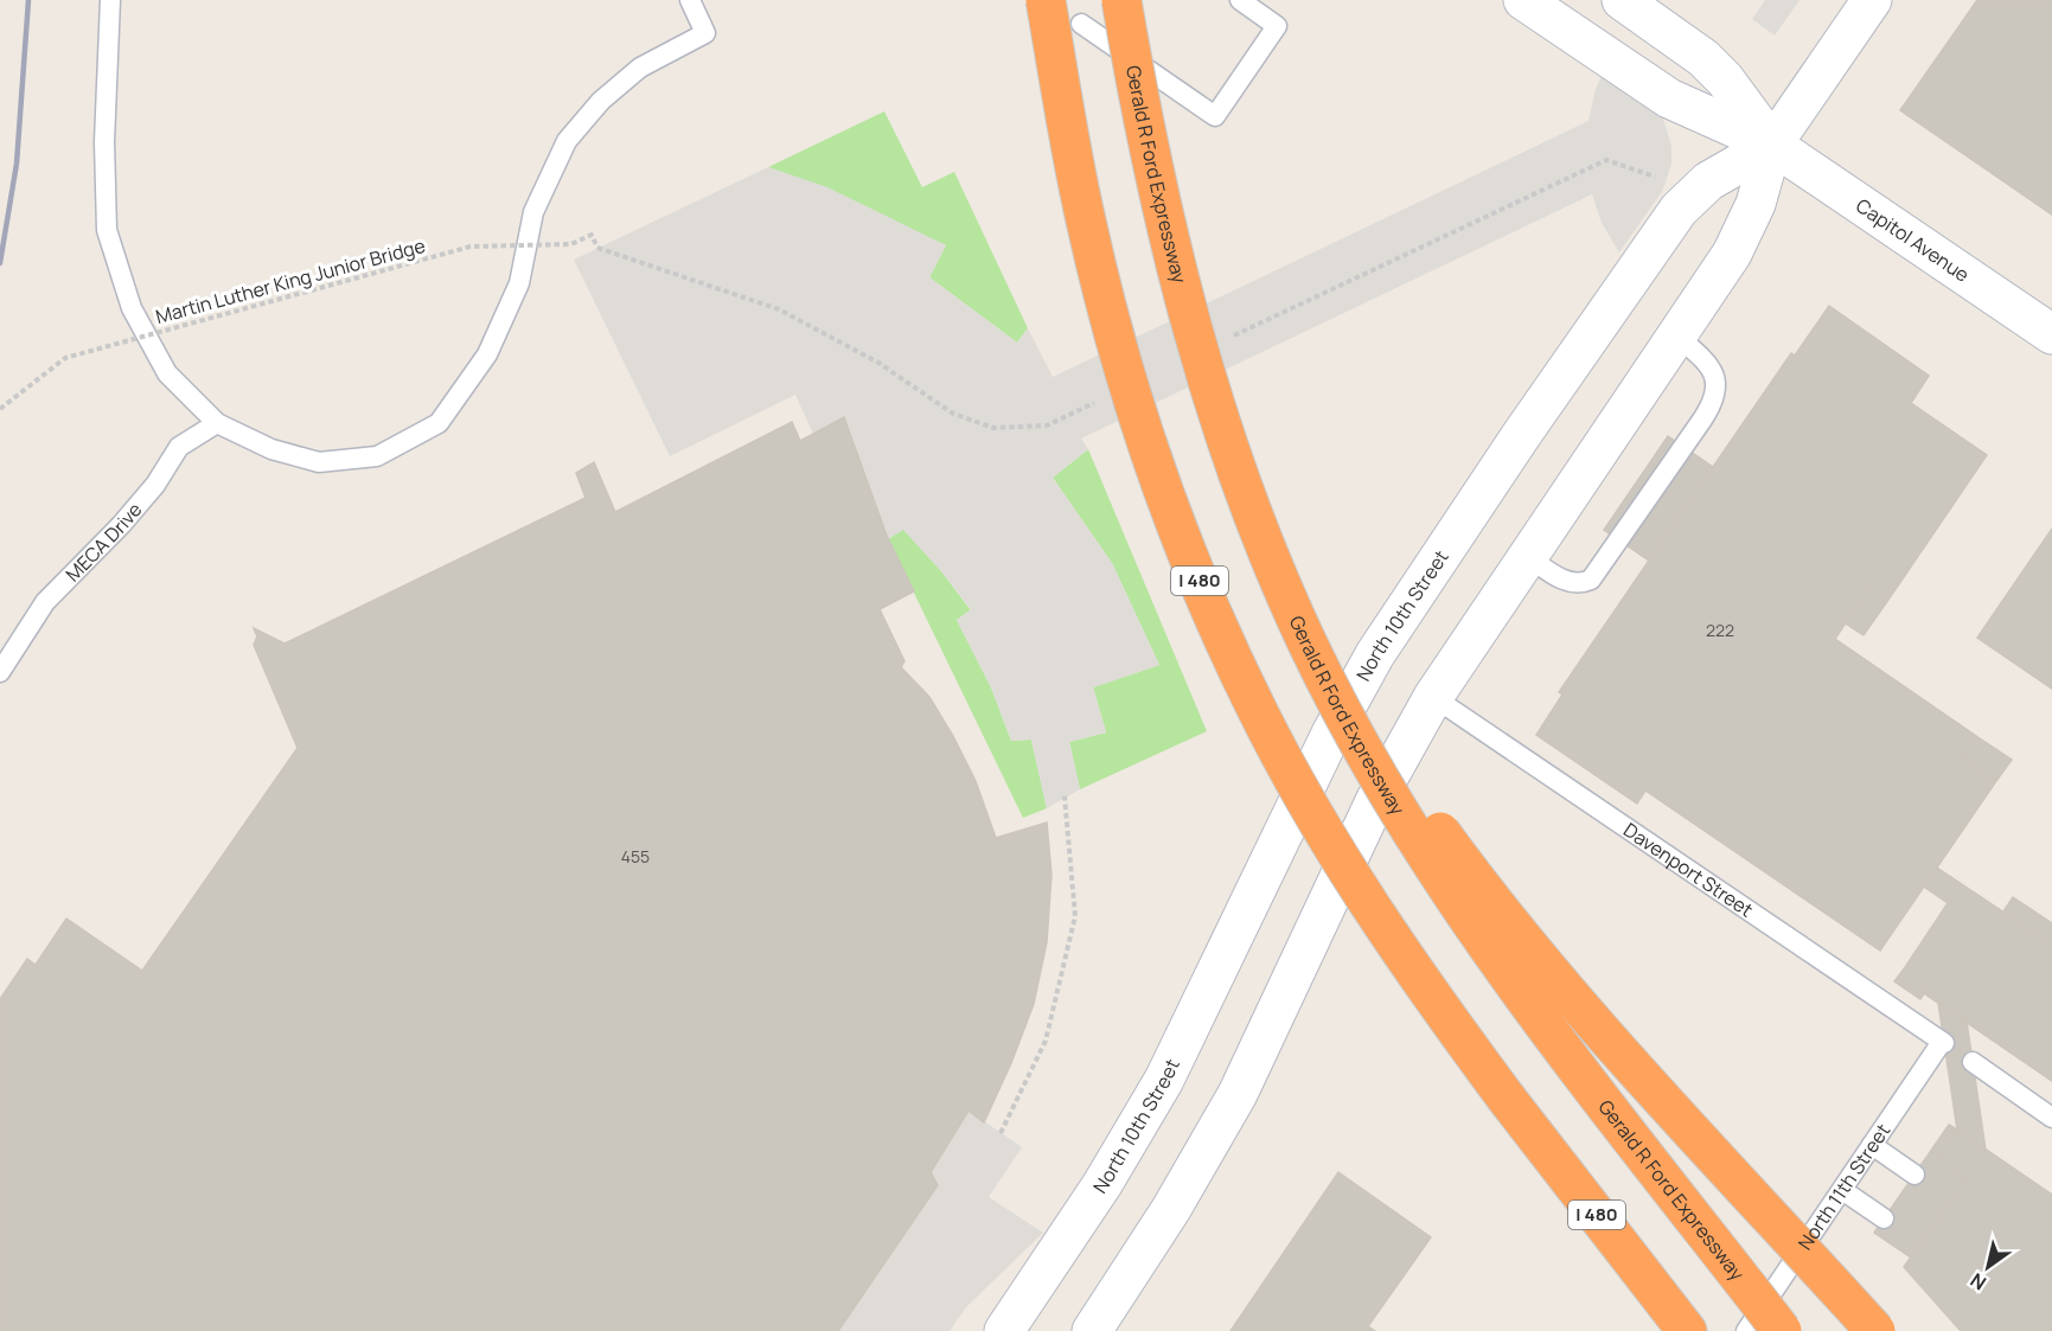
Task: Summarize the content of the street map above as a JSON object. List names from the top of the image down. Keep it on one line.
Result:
{"streets":{"highway":["Gerald R Ford Expressway","I 480"],"main road":["Capitol Avenue","North 10th Street"],"lane":["MECA Drive","Davenport Street","North 11th Street"],"path":["Martin Luther King Junior Bridge"]},"crossings":[["Capitol Avenue","North 10th Street"],["North 10th Street","Davenport Street"],["Davenport Street","North 11th Street"]],"house_numbers":["222","455"],"north":"bottom left"}
